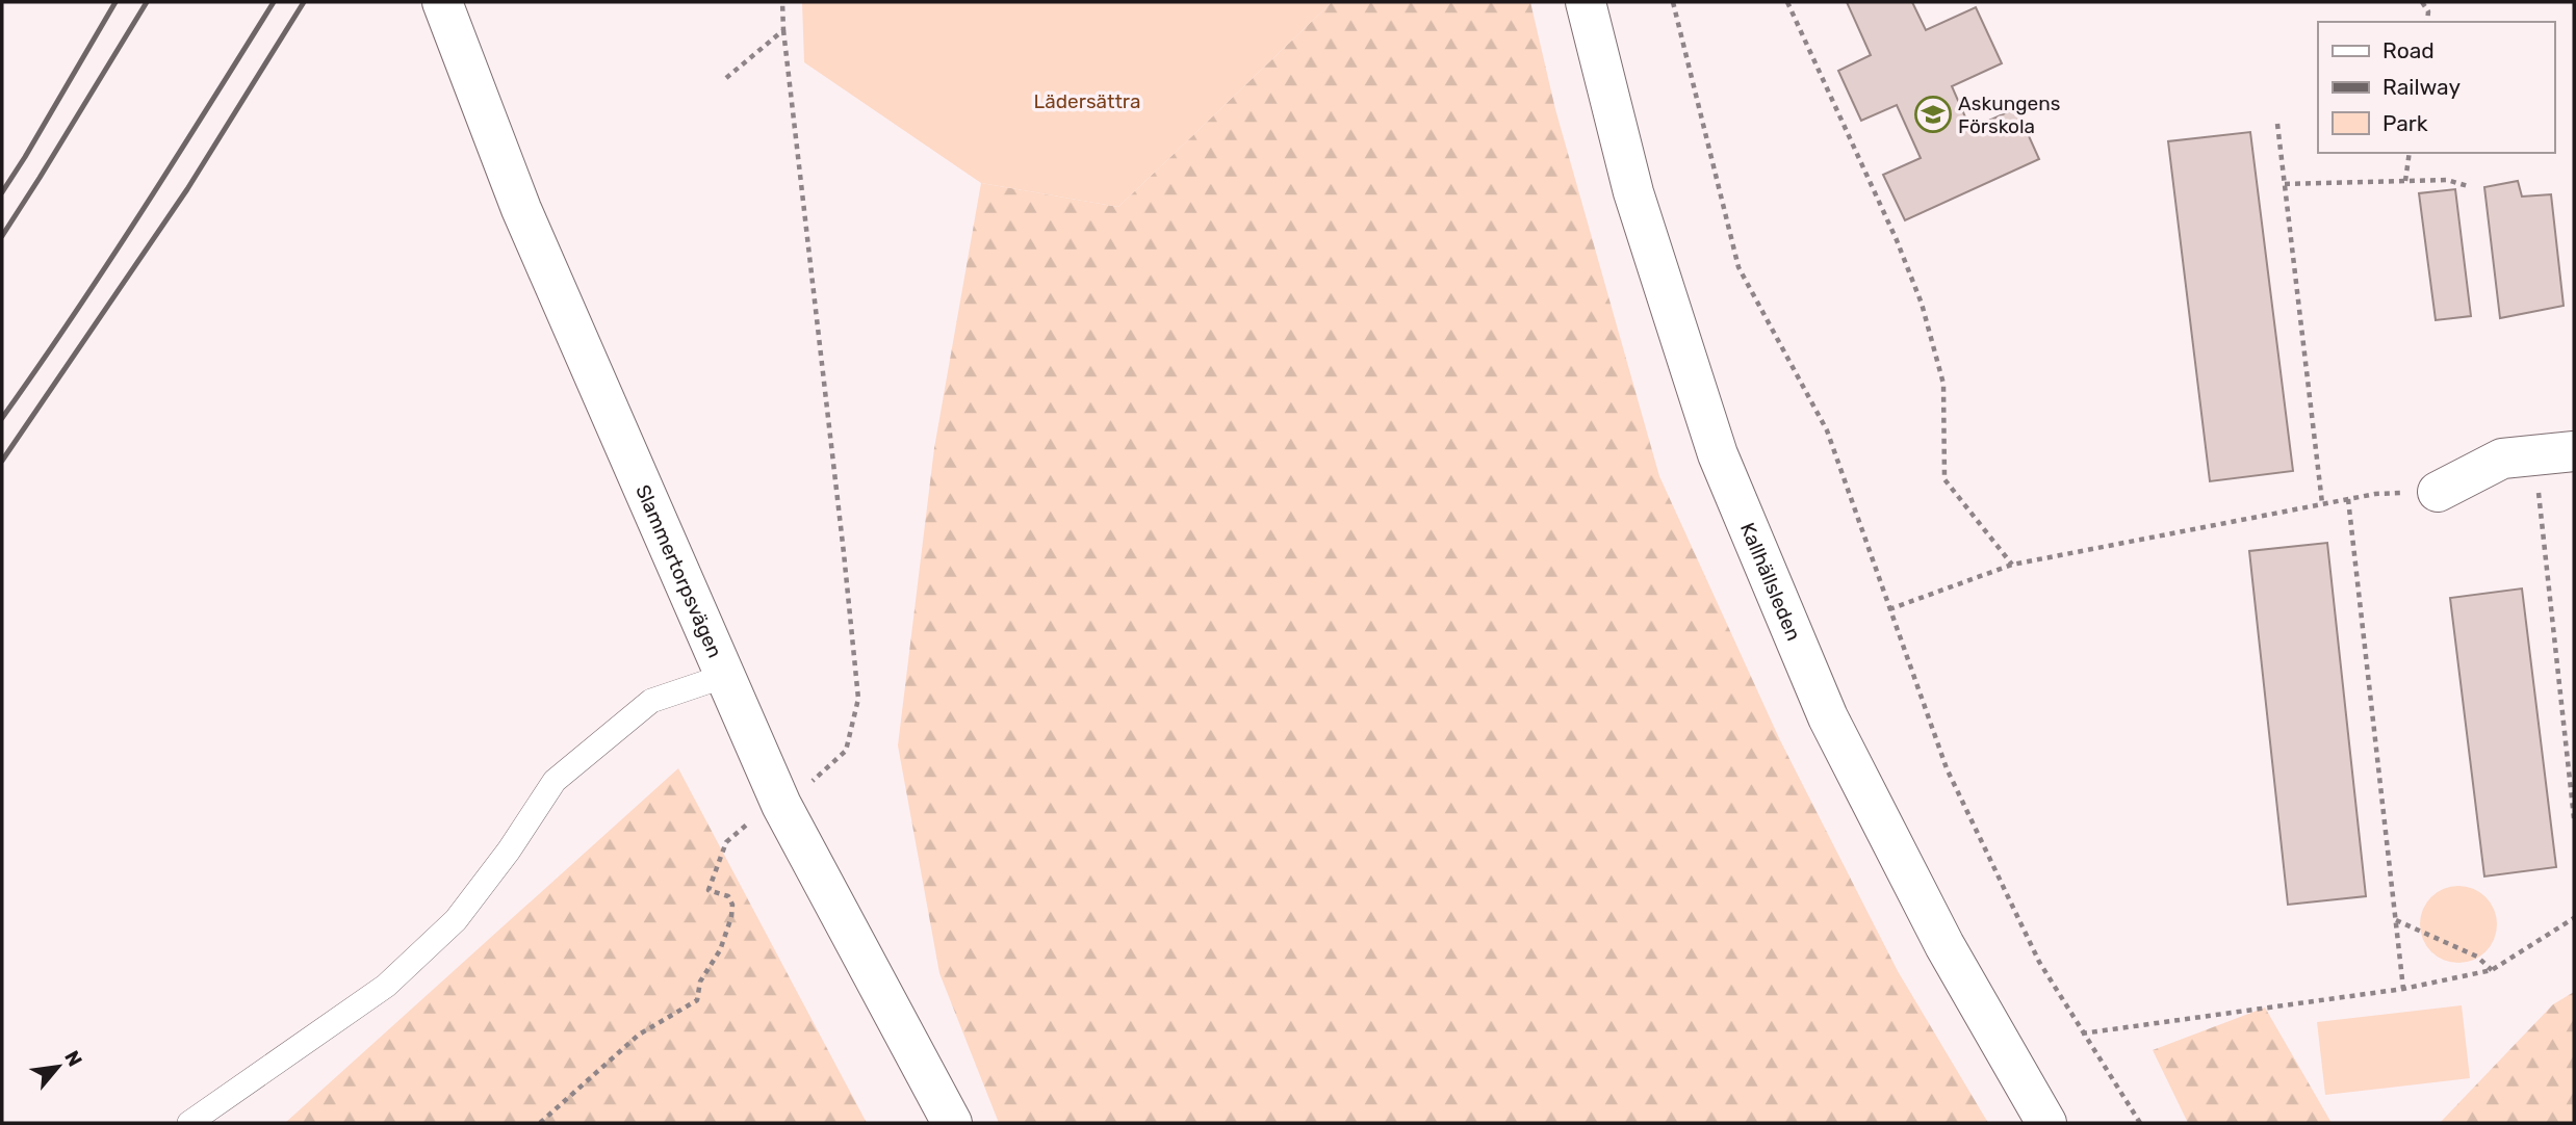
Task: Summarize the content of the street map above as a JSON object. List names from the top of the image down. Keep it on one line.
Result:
{"streets":{"street":["Slammertorpsvägen","Kallhällsleden"]},"parks":["Lädersättra"],"places":{"school or university":["Askungens Förskola"]},"legend":["Road","Railway","Park"],"north":"top right"}
